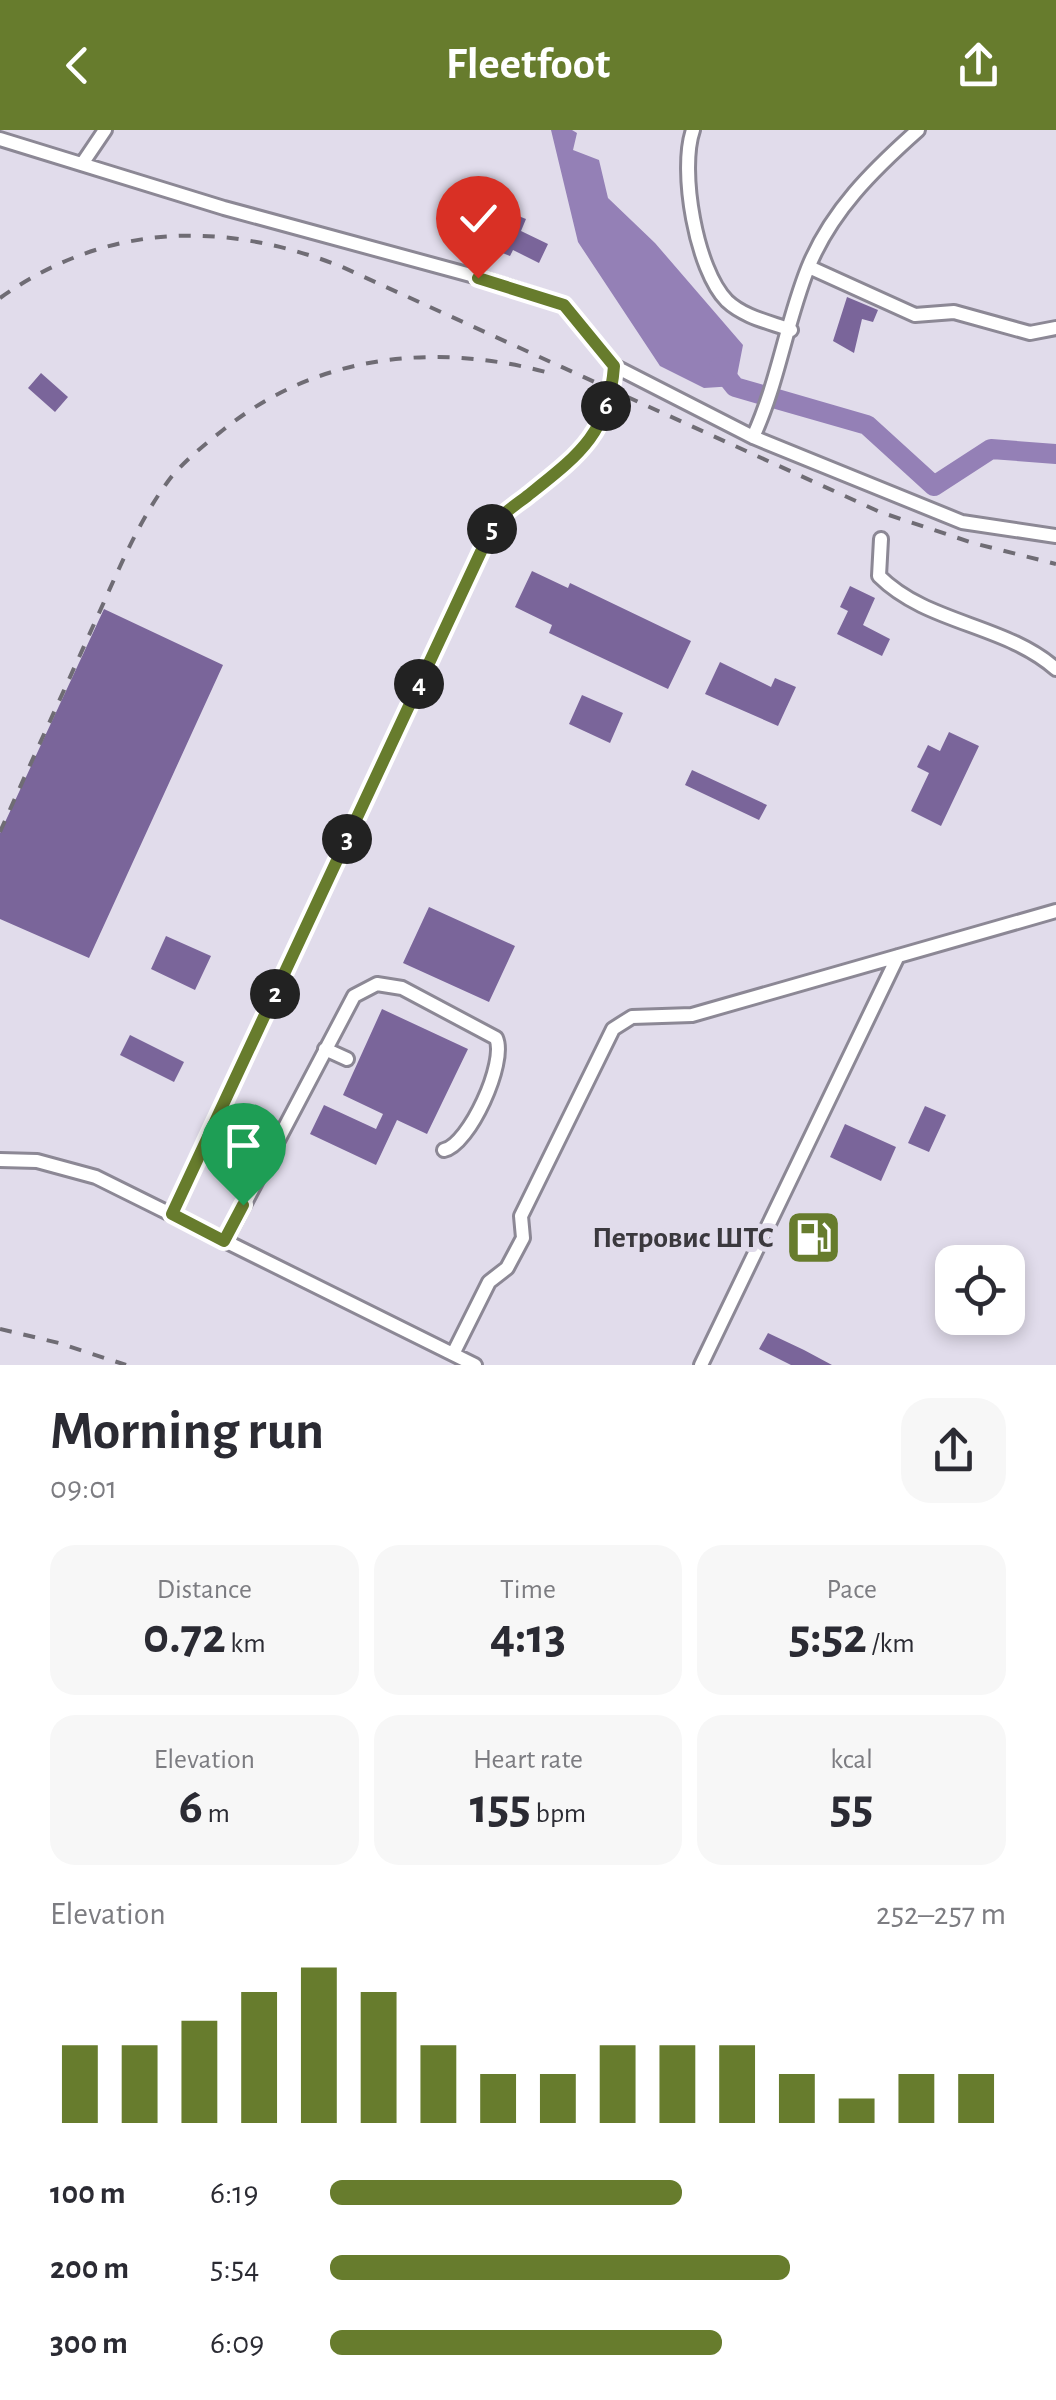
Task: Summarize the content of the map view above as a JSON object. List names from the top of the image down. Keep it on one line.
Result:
{"places":{"fuel station":["Петровис ШТС"]},"page":{"header":"Fleetfoot","pins":["6","5","4","3","2"],"heading":["Morning run","09:01"],"stats":[["Distance","0.72 km"],["Time","4:13"],["Pace","5:52 /km"],["Elevation","6 m"],["Heart rate","155 bpm"],["kcal","55"]],"chart":["Elevation","252–257 m"],"list":[{"name":"100 m","note":"6:19"},{"name":"200 m","note":"5:54"},{"name":"300 m","note":"6:09"}]}}
